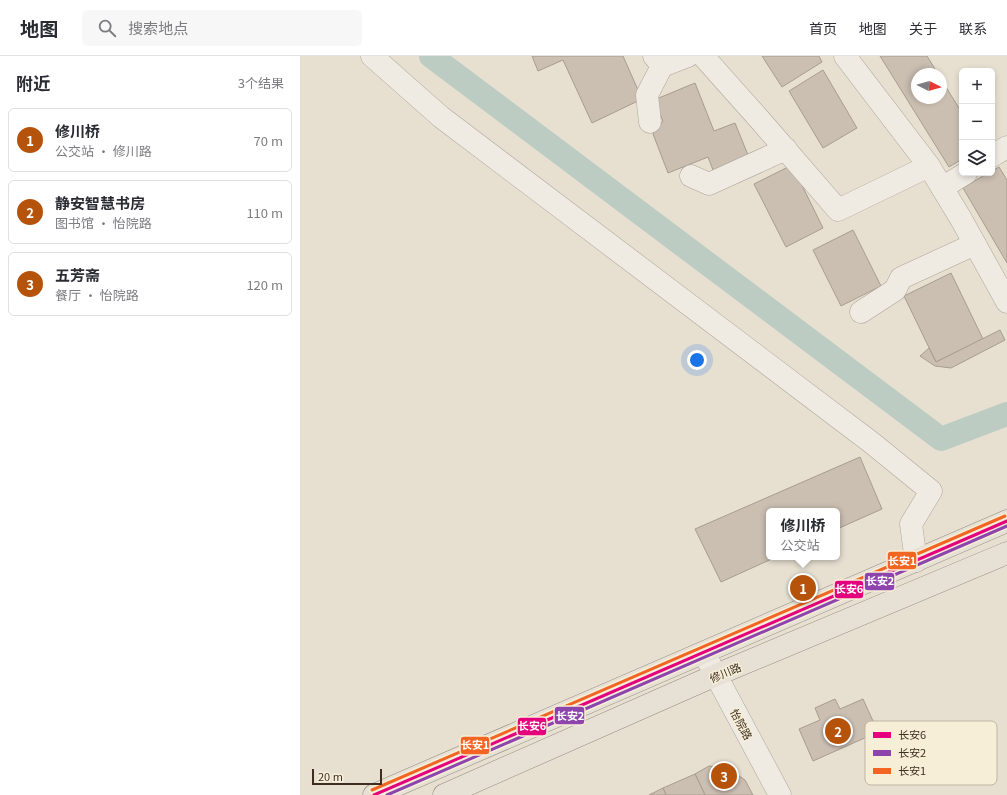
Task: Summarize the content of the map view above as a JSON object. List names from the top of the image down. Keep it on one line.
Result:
{"streets":{"main road":["修川路"],"street":["怡院路"]},"crossings":[["修川路","怡院路"]],"lines":["transit line 长安1","transit line 长安6","transit line 长安2"],"legend":["长安6","长安2","长安1"],"scale_bar":"20 m","north":"right","page":{"header":"地图","search":"搜索地点","nav":["首页","地图","关于","联系"],"heading":["附近","3个结果"],"map_buttons":["+","−"],"list":[{"mark":"1","name":"修川桥","note":"公交站 · 修川路","value":"70 m"},{"mark":"2","name":"静安智慧书房","note":"图书馆 · 怡院路","value":"110 m"},{"mark":"3","name":"五芳斋","note":"餐厅 · 怡院路","value":"120 m"}],"popup":["修川桥","公交站"],"pins":["1","2","3"],"scale":"20 m"}}
